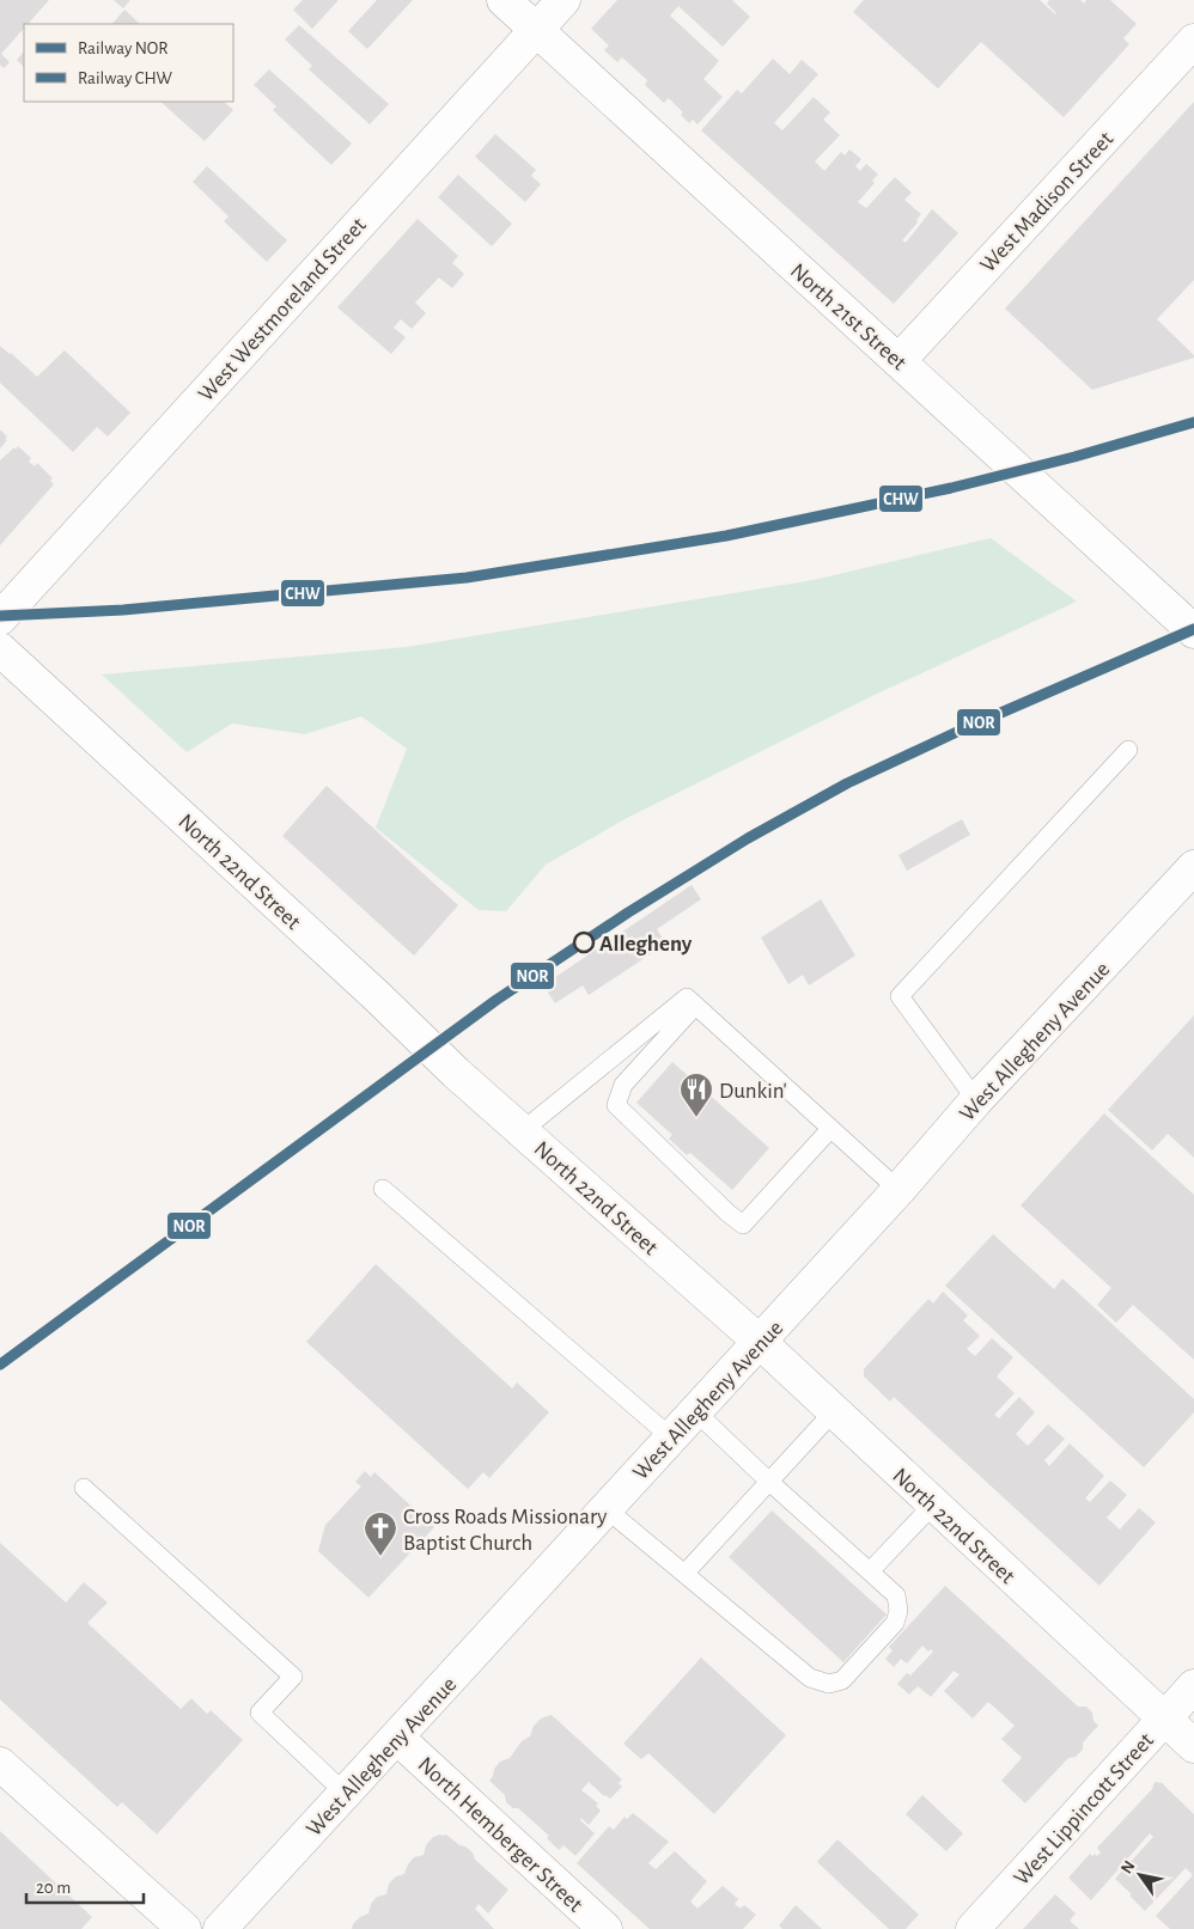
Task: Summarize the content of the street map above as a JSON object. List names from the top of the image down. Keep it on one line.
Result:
{"streets":{"street":["West Madison Street","West Westmoreland Street","North 21st Street","North 22nd Street","West Allegheny Avenue","West Lippincott Street","North Hemberger Street"]},"crossings":[["West Madison Street","North 21st Street"],["West Westmoreland Street","North 21st Street"],["North 22nd Street","West Allegheny Avenue"],["North 22nd Street","West Lippincott Street"],["West Allegheny Avenue","North Hemberger Street"]],"places":{"other":["Allegheny"],"restaurant":["Dunkin'"],"church":["Cross Roads Missionary Baptist Church"]},"lines":["rail line CHW","rail line NOR"],"legend":["Railway NOR","Railway CHW"],"scale_bar":"20 m","north":"top left"}
